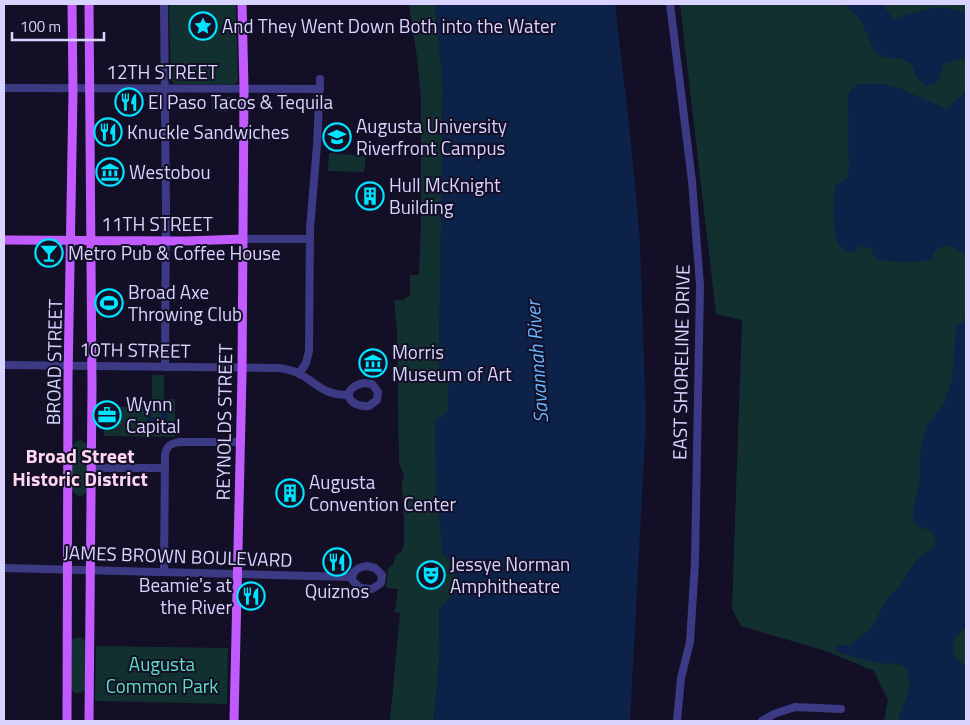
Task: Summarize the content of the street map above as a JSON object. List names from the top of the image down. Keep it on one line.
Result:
{"streets":{"main road":["11TH STREET","BROAD STREET","REYNOLDS STREET"],"street":["12TH STREET","10TH STREET","EAST SHORELINE DRIVE","JAMES BROWN BOULEVARD"]},"crossings":[["12TH STREET","BROAD STREET"],["12TH STREET","REYNOLDS STREET"],["11TH STREET","BROAD STREET"],["11TH STREET","REYNOLDS STREET"],["10TH STREET","BROAD STREET"],["10TH STREET","REYNOLDS STREET"],["BROAD STREET","JAMES BROWN BOULEVARD"],["REYNOLDS STREET","JAMES BROWN BOULEVARD"]],"districts":["Broad Street Historic District"],"water":["Savannah River"],"parks":["Augusta Common Park"],"places":{"place":["And They Went Down Both into the Water"],"restaurant":["El Paso Tacos & Tequila","Knuckle Sandwiches","Quiznos","Beamie's at the River"],"school or university":["Augusta University Riverfront Campus"],"museum":["Westobou","Morris Museum of Art"],"building":["Hull McKnight Building","Augusta Convention Center"],"bar":["Metro Pub & Coffee House"],"sports":["Broad Axe Throwing Club"],"office":["Wynn Capital"],"theatre":["Jessye Norman Amphitheatre"]},"scale_bar":"100 m"}
